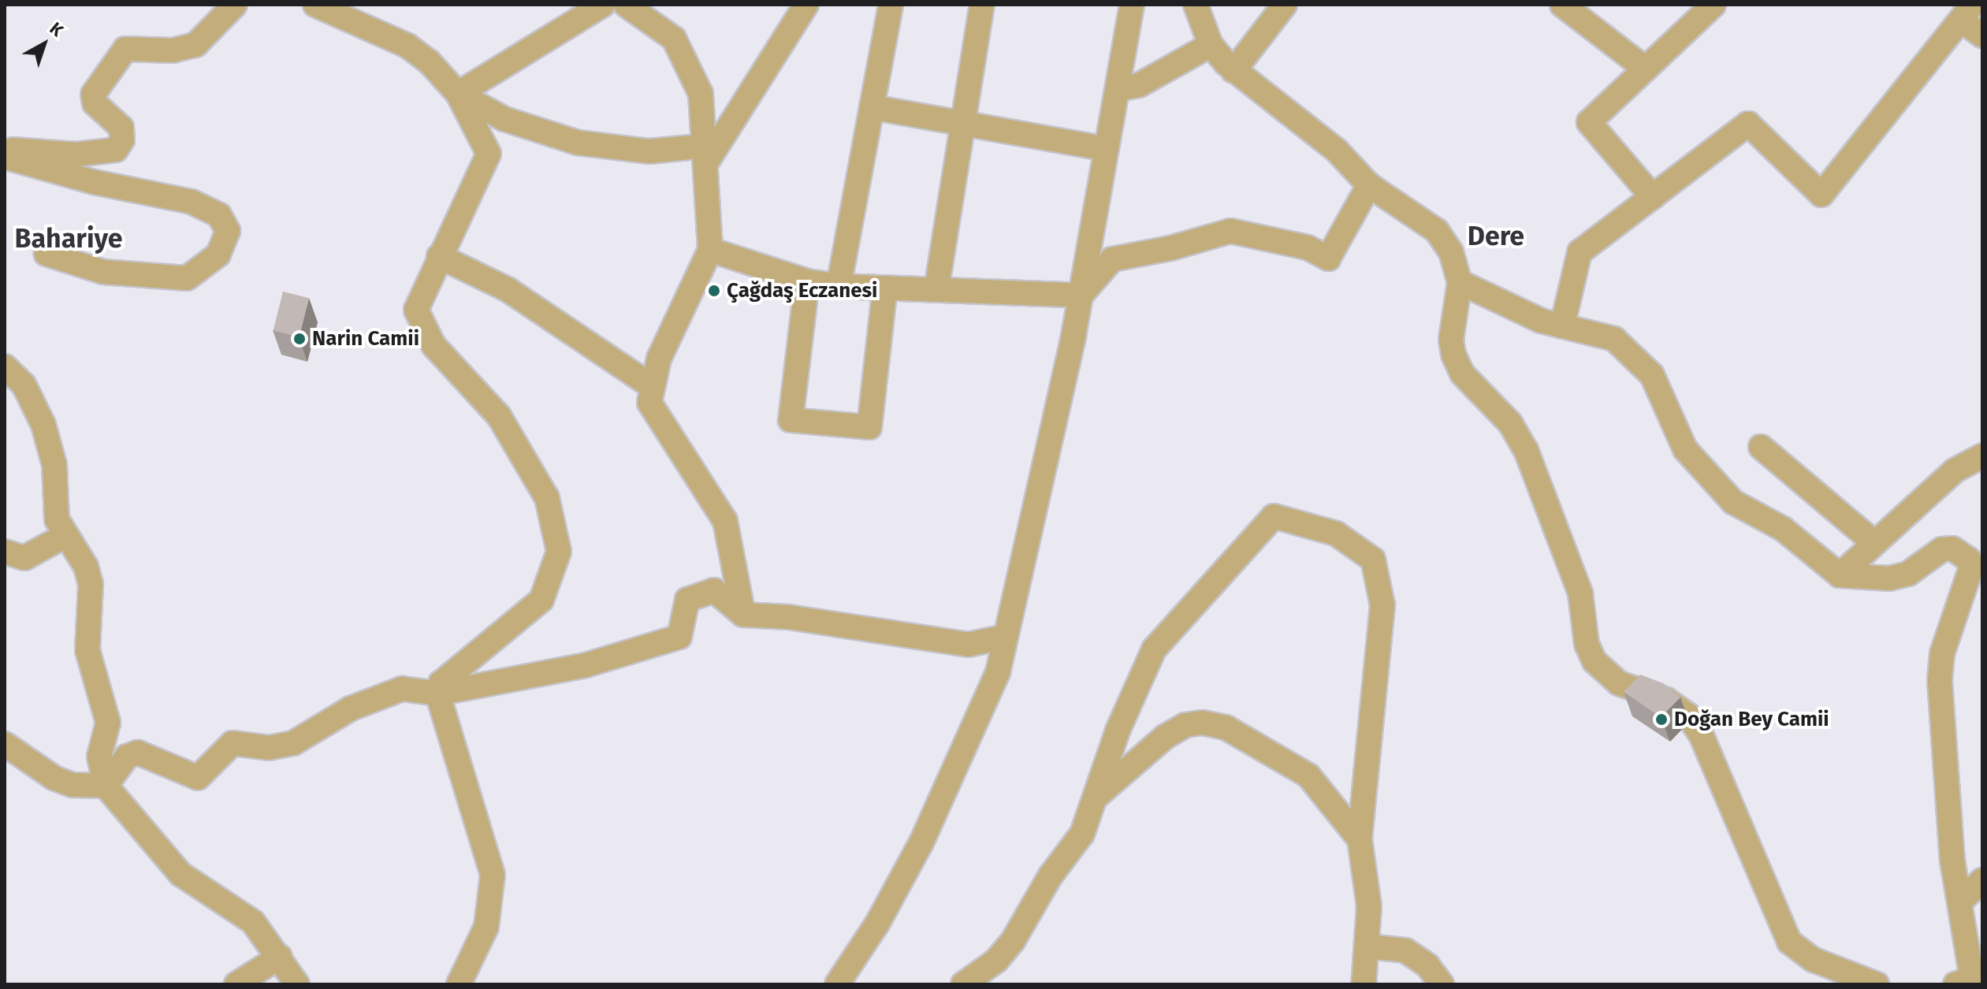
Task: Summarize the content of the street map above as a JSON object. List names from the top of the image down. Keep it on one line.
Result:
{"districts":["Dere","Bahariye"],"places":["Çağdaş Eczanesi","Narin Camii","Doğan Bey Camii"],"north":"top right"}
